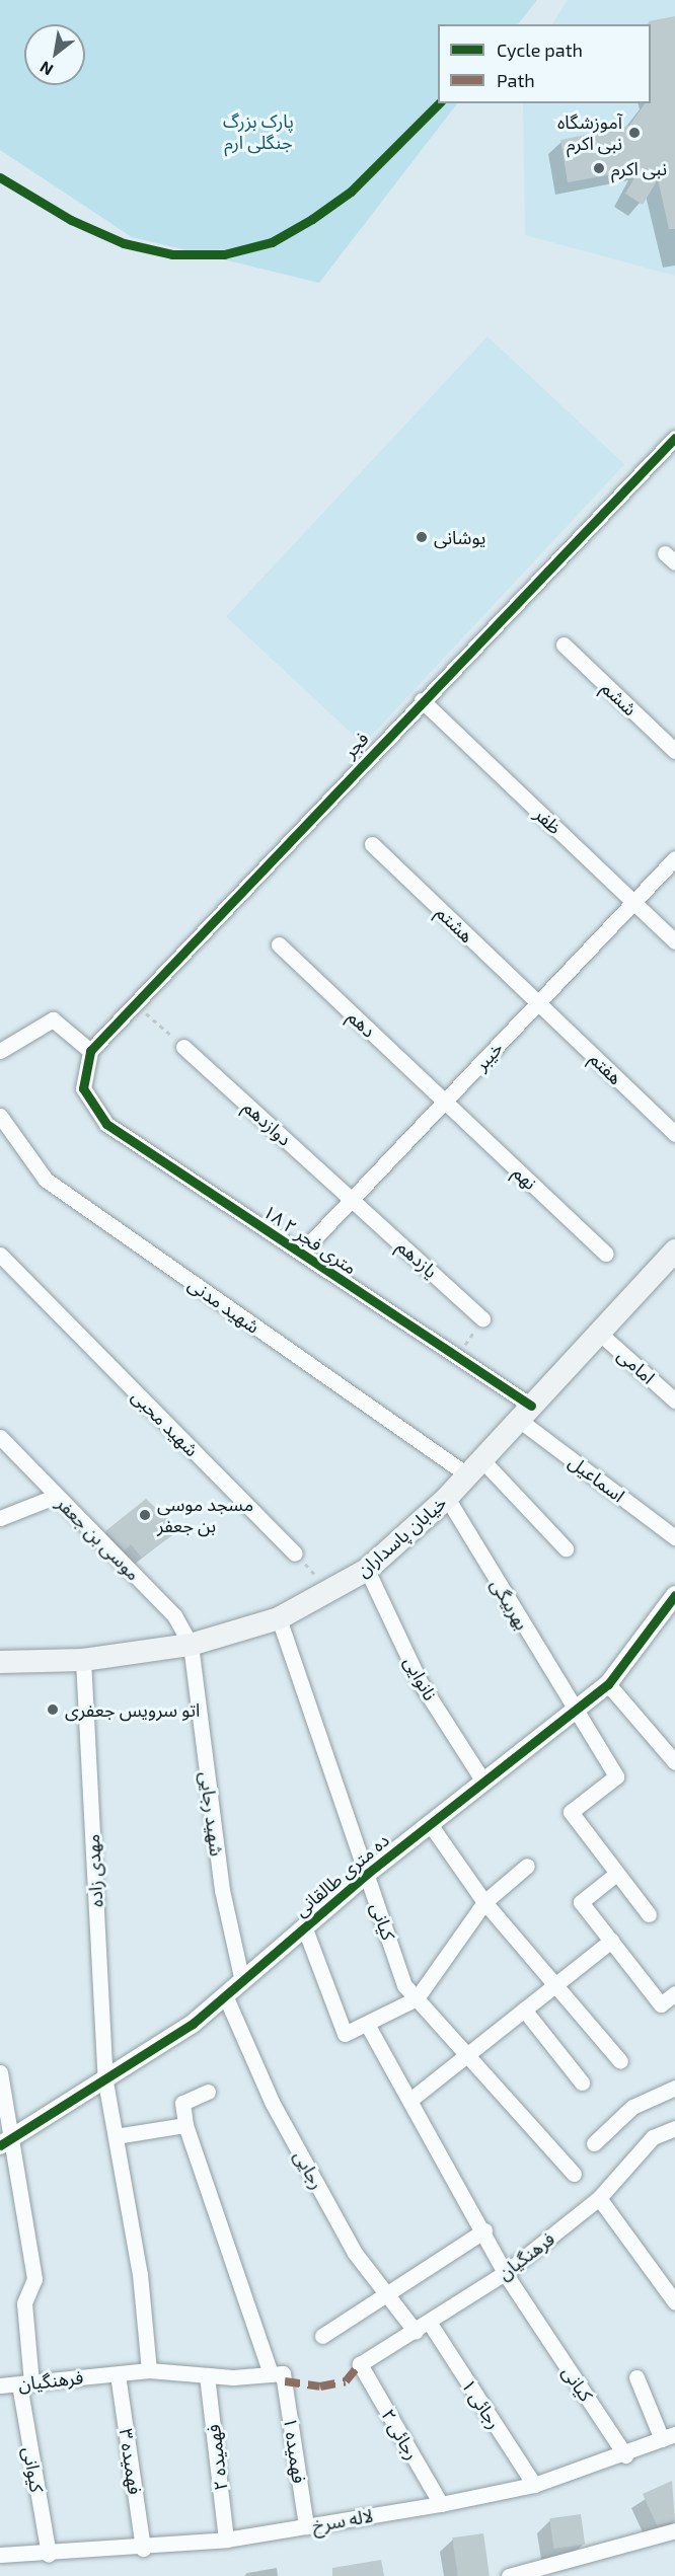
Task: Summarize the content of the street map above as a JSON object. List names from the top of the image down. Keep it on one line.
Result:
{"streets":{"main road":["خیابان پاسداران"],"street":["ششم","فجر","ظفر","هشتم","دهم","خیبر","هفتم","دوازدهم","نهم","۱۸ متری فجر ۲","یازدهم","شهید مدنی","امامی","شهید محبی","اسماعیل","موسی بن جعفر","بهربیگی","نانوایی","شهید رجایی","مهدی زاده","ده متری طالقانی","کیانی","رجایی","فرهنگیان","رجائی ۱","رجائی ۲","فهمیده ۱","فهمیده ۲","فهمیده ۳","کیوانی","لاله سرخ"]},"crossings":[["فجر","ظفر"],["فجر","۱۸ متری فجر ۲"],["ظفر","خیبر"],["هشتم","خیبر"],["هشتم","هفتم"],["دهم","خیبر"],["دهم","نهم"],["خیبر","هفتم"],["خیبر","دوازدهم"],["خیبر","نهم"],["خیبر","۱۸ متری فجر ۲"],["خیبر","یازدهم"],["دوازدهم","یازدهم"],["۱۸ متری فجر ۲","اسماعیل"],["۱۸ متری فجر ۲","خیابان پاسداران"],["شهید مدنی","خیابان پاسداران"],["امامی","خیابان پاسداران"],["اسماعیل","خیابان پاسداران"],["خیابان پاسداران","موسی بن جعفر"],["خیابان پاسداران","بهربیگی"],["خیابان پاسداران","نانوایی"],["خیابان پاسداران","شهید رجایی"],["خیابان پاسداران","مهدی زاده"],["خیابان پاسداران","کیانی"],["موسی بن جعفر","شهید رجایی"],["بهربیگی","ده متری طالقانی"],["نانوایی","ده متری طالقانی"],["شهید رجایی","ده متری طالقانی"],["مهدی زاده","ده متری طالقانی"],["مهدی زاده","فرهنگیان"],["ده متری طالقانی","کیانی"],["ده متری طالقانی","رجایی"],["ده متری طالقانی","کیوانی"],["کیانی","فرهنگیان"],["کیانی","لاله سرخ"],["رجایی","فرهنگیان"],["فرهنگیان","رجائی ۱"],["فرهنگیان","رجائی ۲"],["فرهنگیان","فهمیده ۱"],["فرهنگیان","فهمیده ۲"],["فرهنگیان","فهمیده ۳"],["فرهنگیان","کیوانی"],["رجائی ۱","لاله سرخ"],["رجائی ۲","لاله سرخ"],["فهمیده ۱","لاله سرخ"],["فهمیده ۲","لاله سرخ"],["فهمیده ۳","لاله سرخ"],["کیوانی","لاله سرخ"]],"parks":["پارک بزرگ جنگلی ارم"],"places":["آموزشگاه نبی اکرم","نبی اکرم","یوشانی","مسجد موسی بن جعفر","اتو سرویس جعفری"],"legend":["Cycle path","Path"],"north":"bottom left"}
